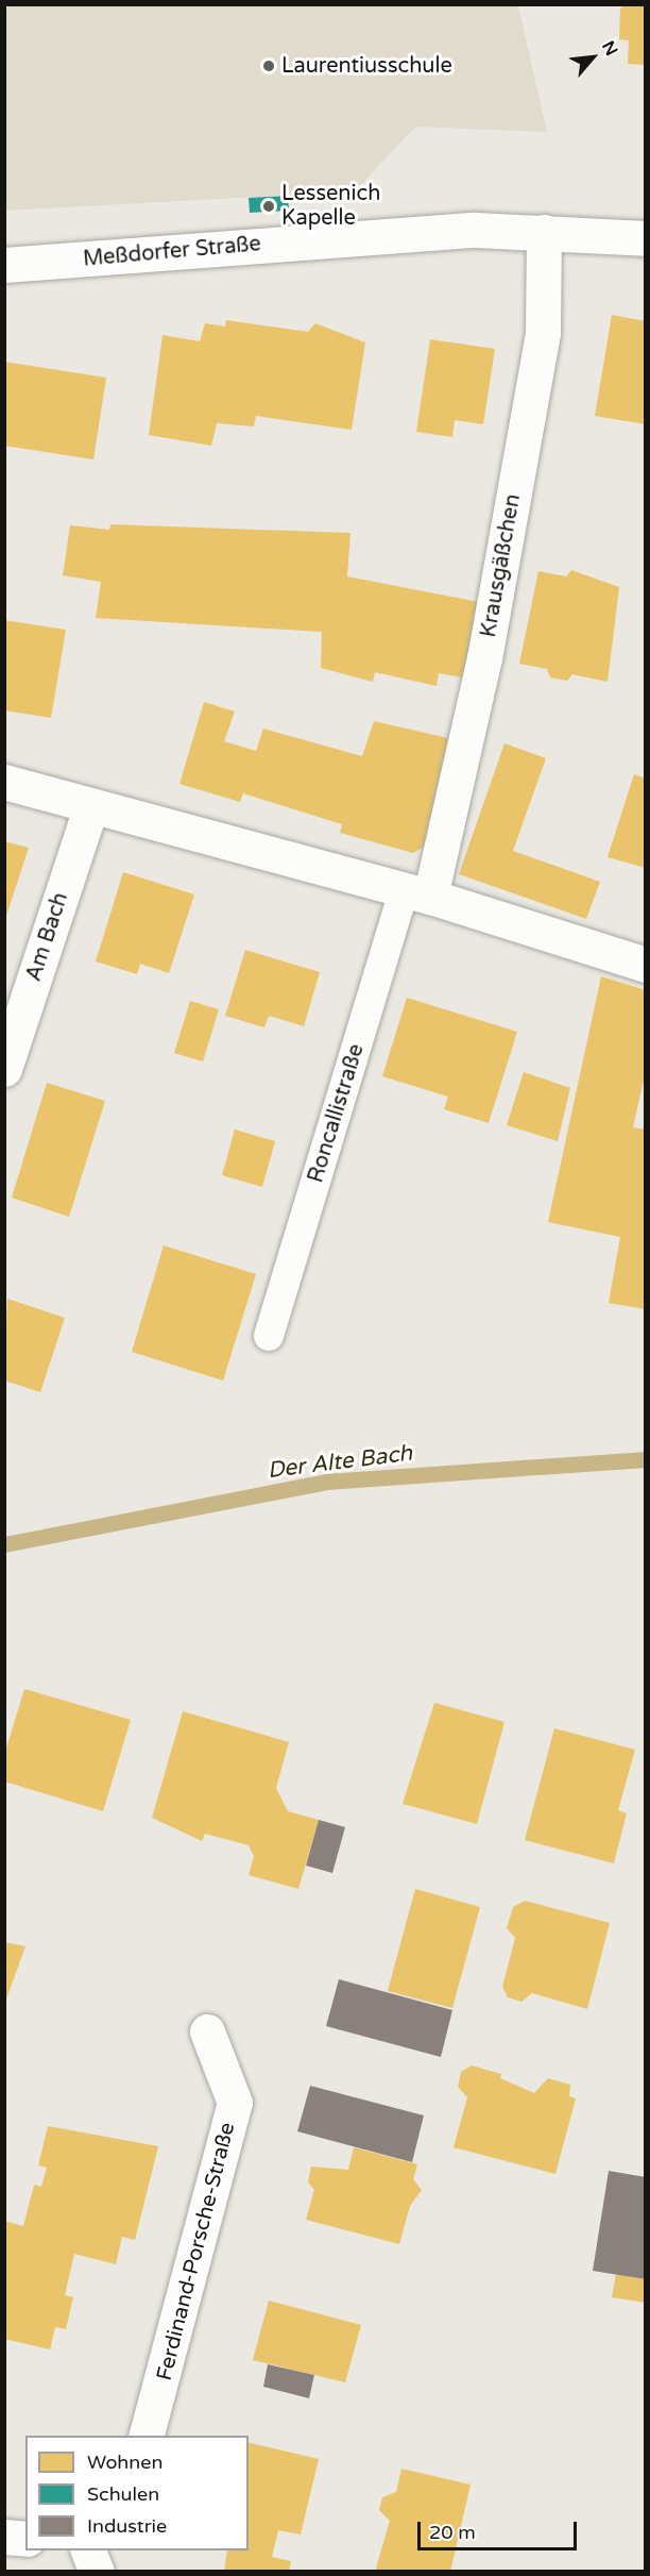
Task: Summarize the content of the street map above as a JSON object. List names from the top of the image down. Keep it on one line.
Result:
{"streets":{"street":["Meßdorfer Straße","Krausgäßchen","Am Bach","Ferdinand-Porsche-Straße"],"lane":["Roncallistraße"]},"crossings":[["Meßdorfer Straße","Krausgäßchen"],["Krausgäßchen","Roncallistraße"]],"water":["Der Alte Bach"],"places":["Laurentiusschule","Lessenich Kapelle"],"legend":["Wohnen","Schulen","Industrie"],"scale_bar":"20 m","north":"top right"}
